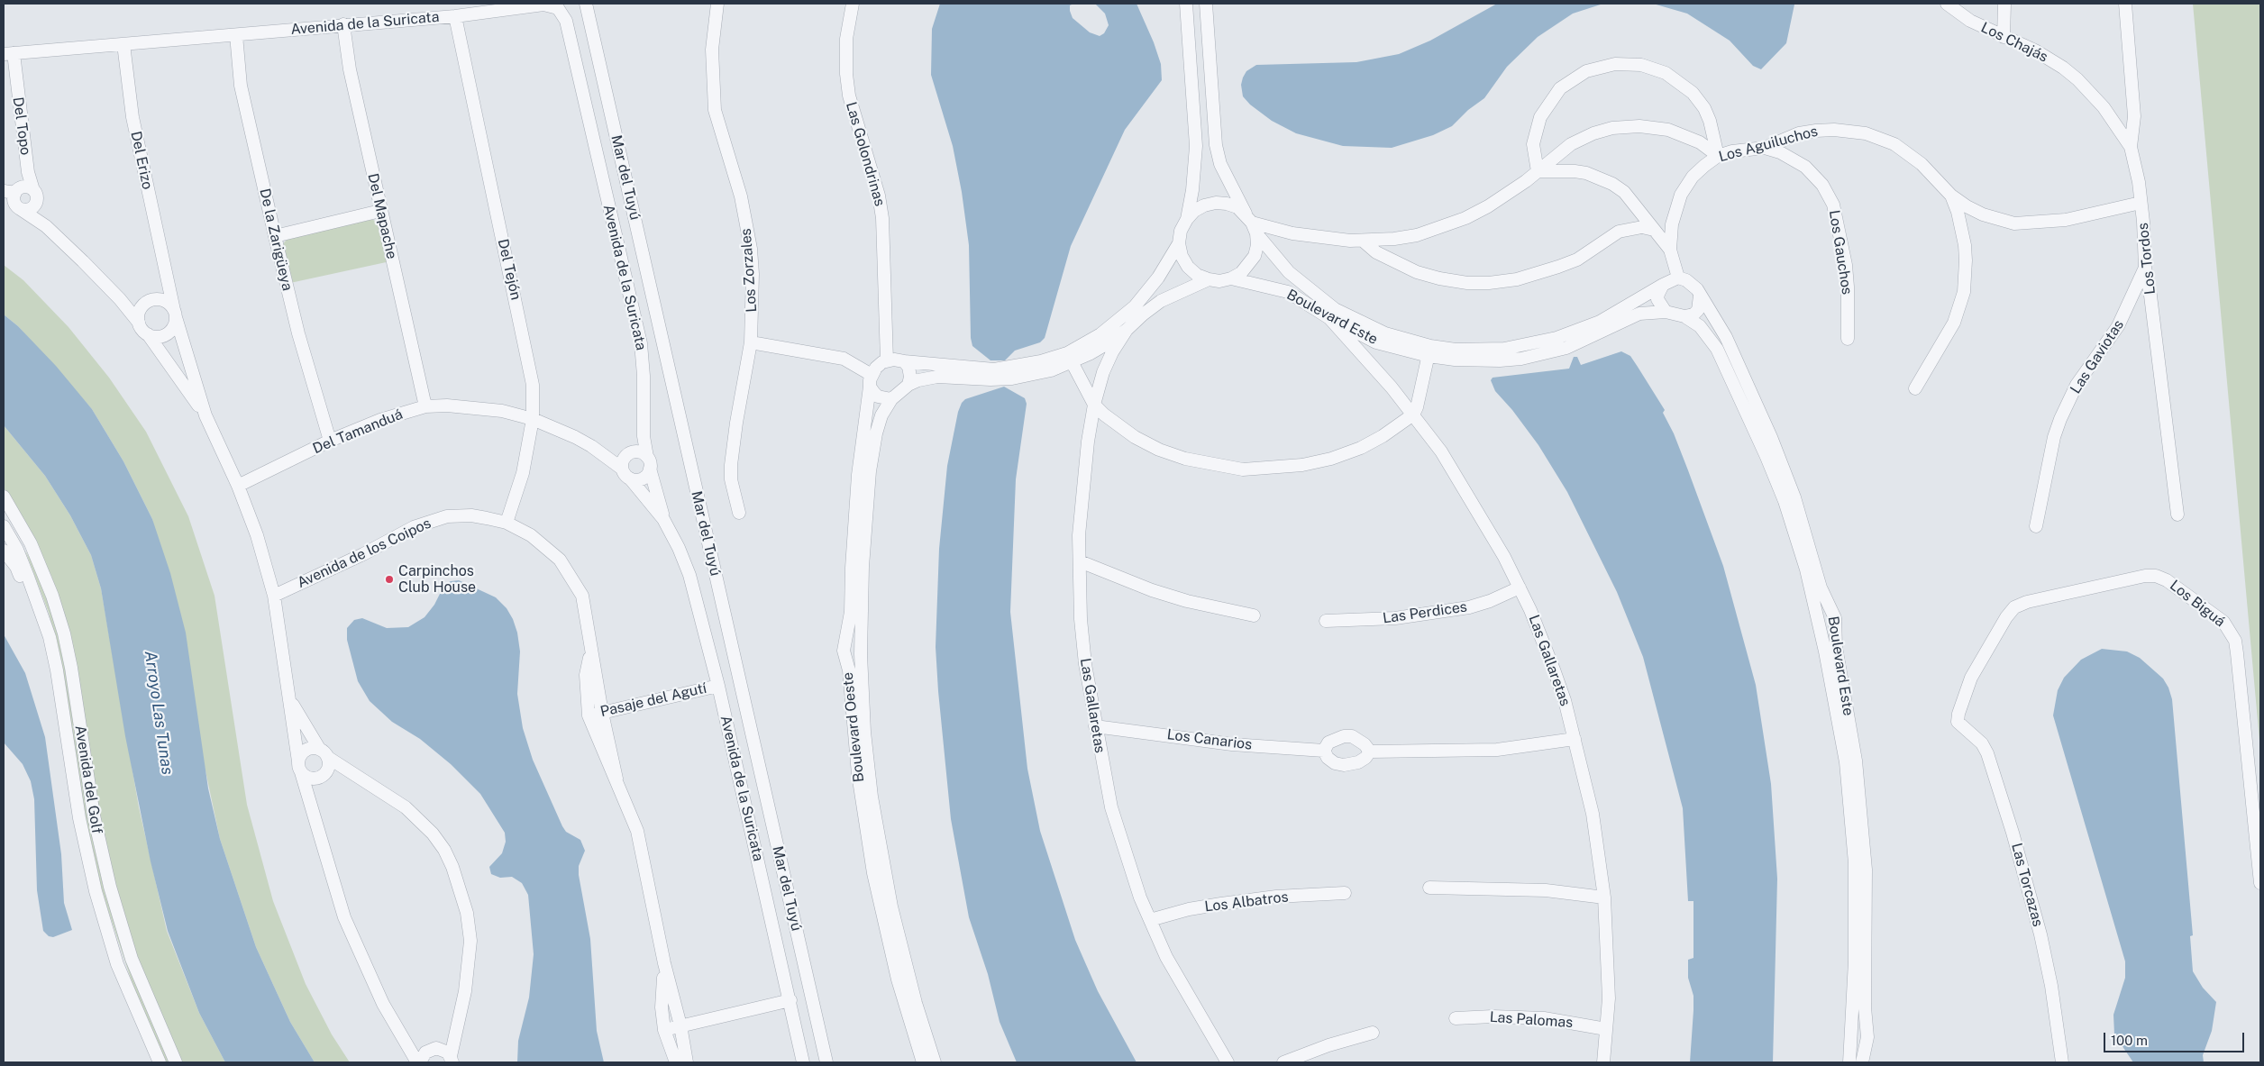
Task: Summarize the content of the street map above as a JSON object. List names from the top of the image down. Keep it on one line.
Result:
{"streets":{"street":["Avenida de la Suricata","Los Chajás","Del Topo","Los Aguiluchos","Las Golondrinas","Del Erizo","Mar del Tuyú","Del Mapache","De la Zarigüeya","Los Gauchos","Los Tordos","Del Tejón","Los Zorzales","Boulevard Este","Las Gaviotas","Del Tamanduá","Avenida de los Coipos","Los Biguá","Las Perdices","Las Gallaretas","Pasaje del Agutí","Boulevard Oeste","Los Canarios","Avenida del Golf","Las Torcazas","Los Albatros","Las Palomas"]},"crossings":[["Avenida de la Suricata","Del Topo"],["Avenida de la Suricata","Del Erizo"],["Avenida de la Suricata","Del Mapache"],["Avenida de la Suricata","De la Zarigüeya"],["Avenida de la Suricata","Del Tejón"],["Avenida de la Suricata","Del Tamanduá"],["Avenida de la Suricata","Pasaje del Agutí"],["Los Chajás","Los Tordos"],["Los Aguiluchos","Los Gauchos"],["Los Aguiluchos","Los Tordos"],["Las Golondrinas","Boulevard Oeste"],["Del Mapache","Del Tamanduá"],["De la Zarigüeya","Del Tamanduá"],["Los Tordos","Las Gaviotas"],["Del Tejón","Del Tamanduá"],["Del Tejón","Avenida de los Coipos"],["Boulevard Este","Las Gallaretas"],["Avenida de los Coipos","Pasaje del Agutí"],["Los Biguá","Las Torcazas"],["Las Perdices","Las Gallaretas"],["Las Gallaretas","Los Canarios"],["Las Gallaretas","Los Albatros"],["Las Gallaretas","Las Palomas"]],"water":["Arroyo Las Tunas"],"places":["Carpinchos Club House"],"scale_bar":"100 m"}
